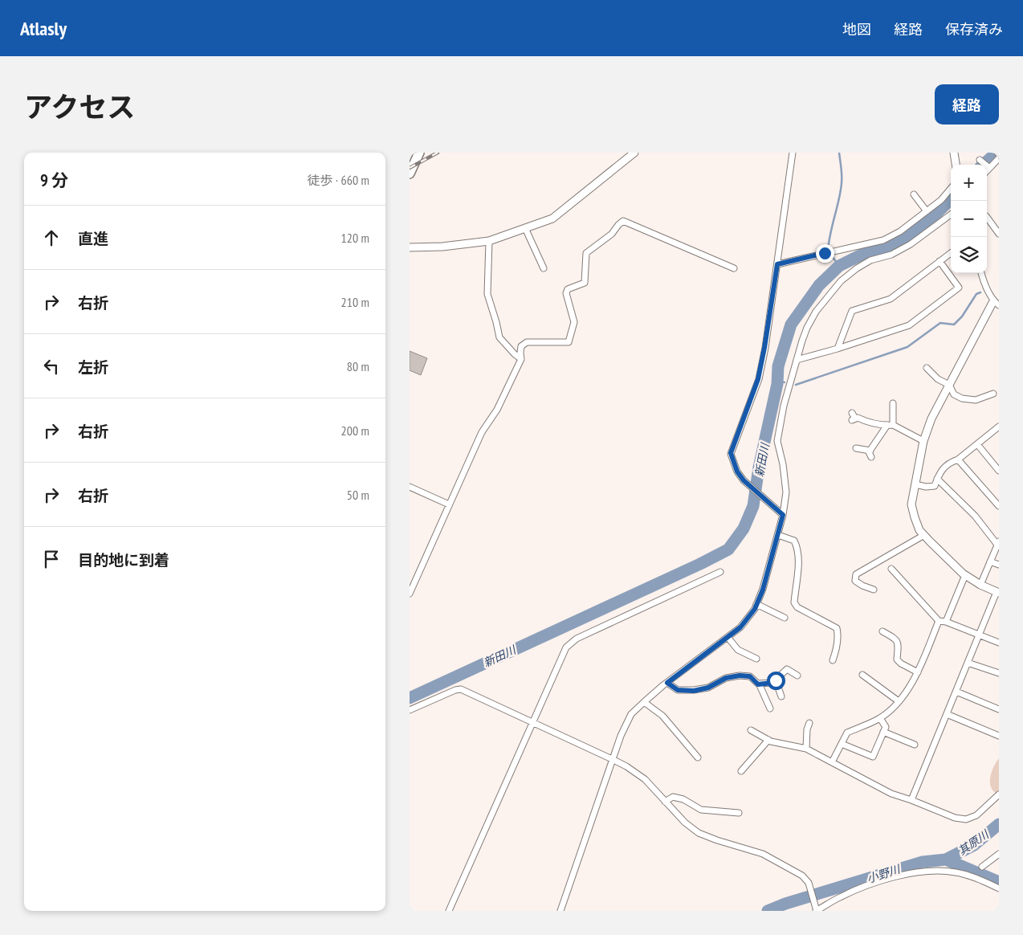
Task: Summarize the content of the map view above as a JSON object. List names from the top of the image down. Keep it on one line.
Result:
{"water":["新田川","其原川","小野川"],"page":{"header":"Atlasly","nav":["地図","経路","保存済み"],"title":"アクセス","buttons":"経路","heading":["9 分","徒歩 · 660 m"],"map_buttons":["+","−"],"list":[["直進","120 m"],["右折","210 m"],["左折","80 m"],["右折","200 m"],["右折","50 m"],"目的地に到着"]}}
